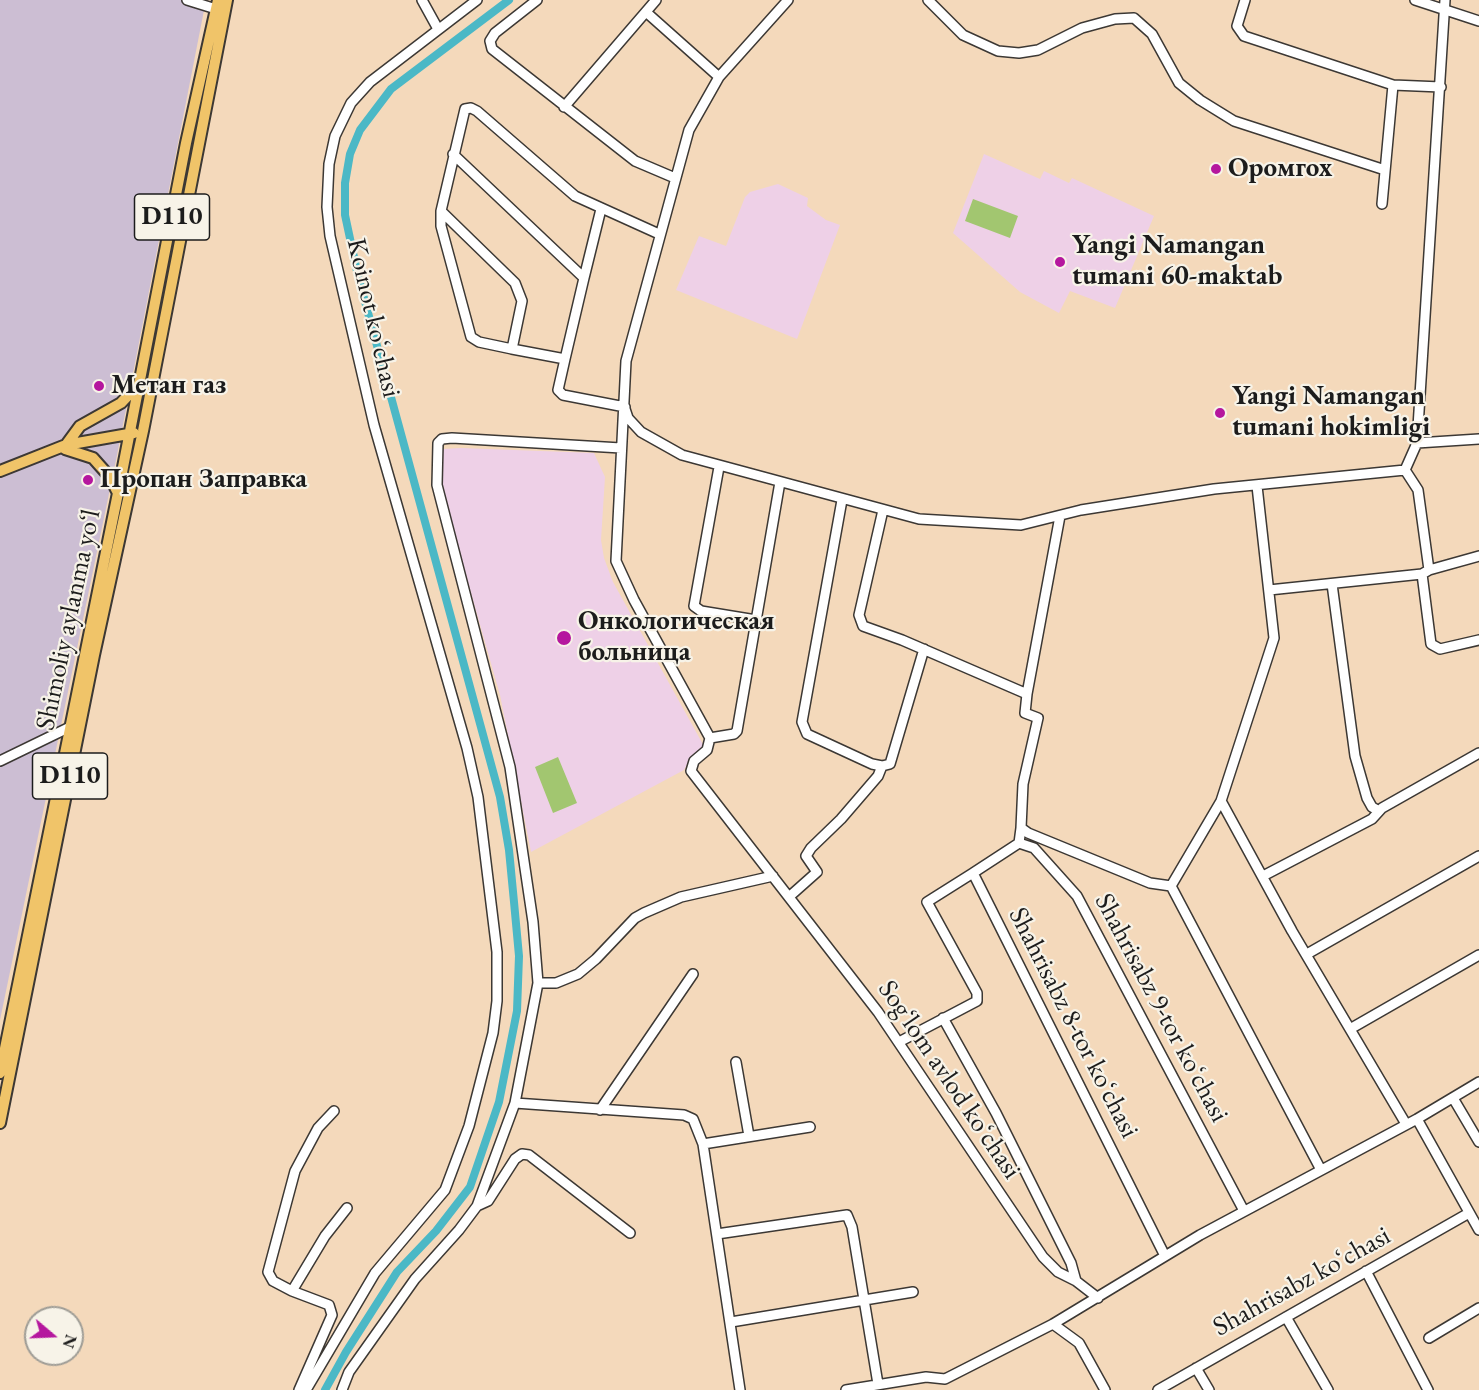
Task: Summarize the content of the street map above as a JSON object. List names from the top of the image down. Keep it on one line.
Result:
{"streets":{"main road":["D110","Shimoliy aylanma yoʻl"],"street":["Koinot koʻchasi","Shahrisabz 9-tor koʻchasi","Shahrisabz 8-tor koʻchasi","Sogʻlom avlod koʻchasi","Shahrisabz koʻchasi"]},"places":["Оромгох","Yangi Namangan tumani 60-maktab","Метан газ","Yangi Namangan tumani hokimligi","Пропан Заправка","Онкологическая больница"],"north":"right"}
